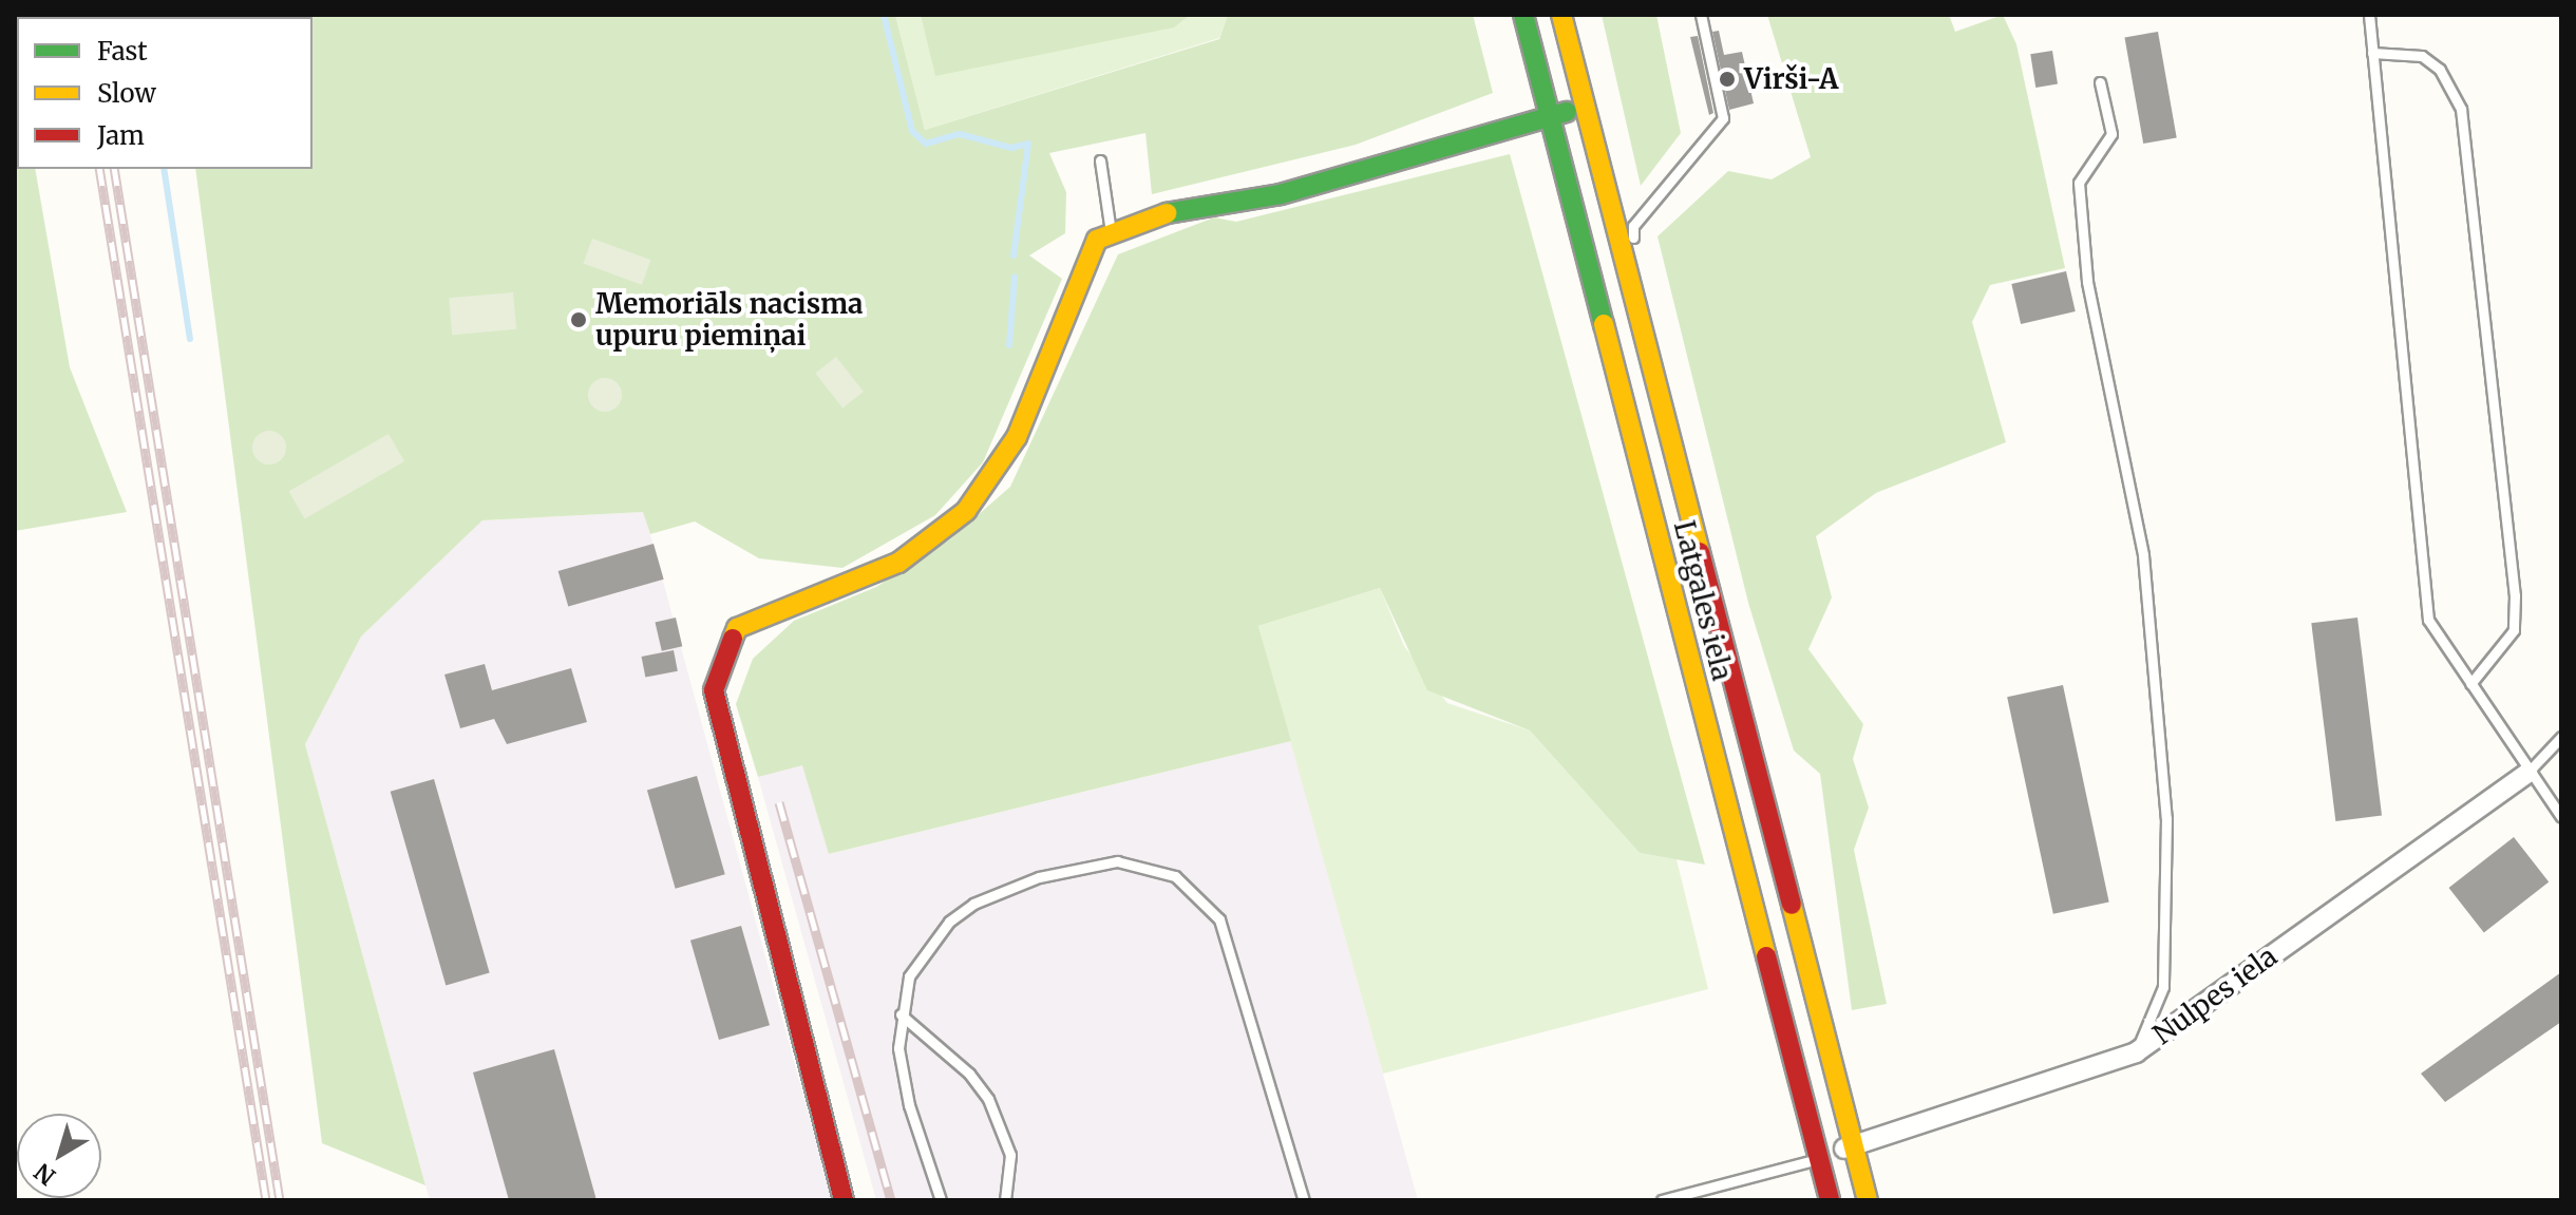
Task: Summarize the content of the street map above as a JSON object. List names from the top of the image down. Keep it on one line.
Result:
{"streets":{"main road":["Latgales iela"],"street":["Nulpes iela"]},"crossings":[["Latgales iela","Nulpes iela"]],"places":["Virši-A","Memoriāls nacisma upuru piemiņai"],"legend":["Fast","Slow","Jam"],"north":"bottom left"}
